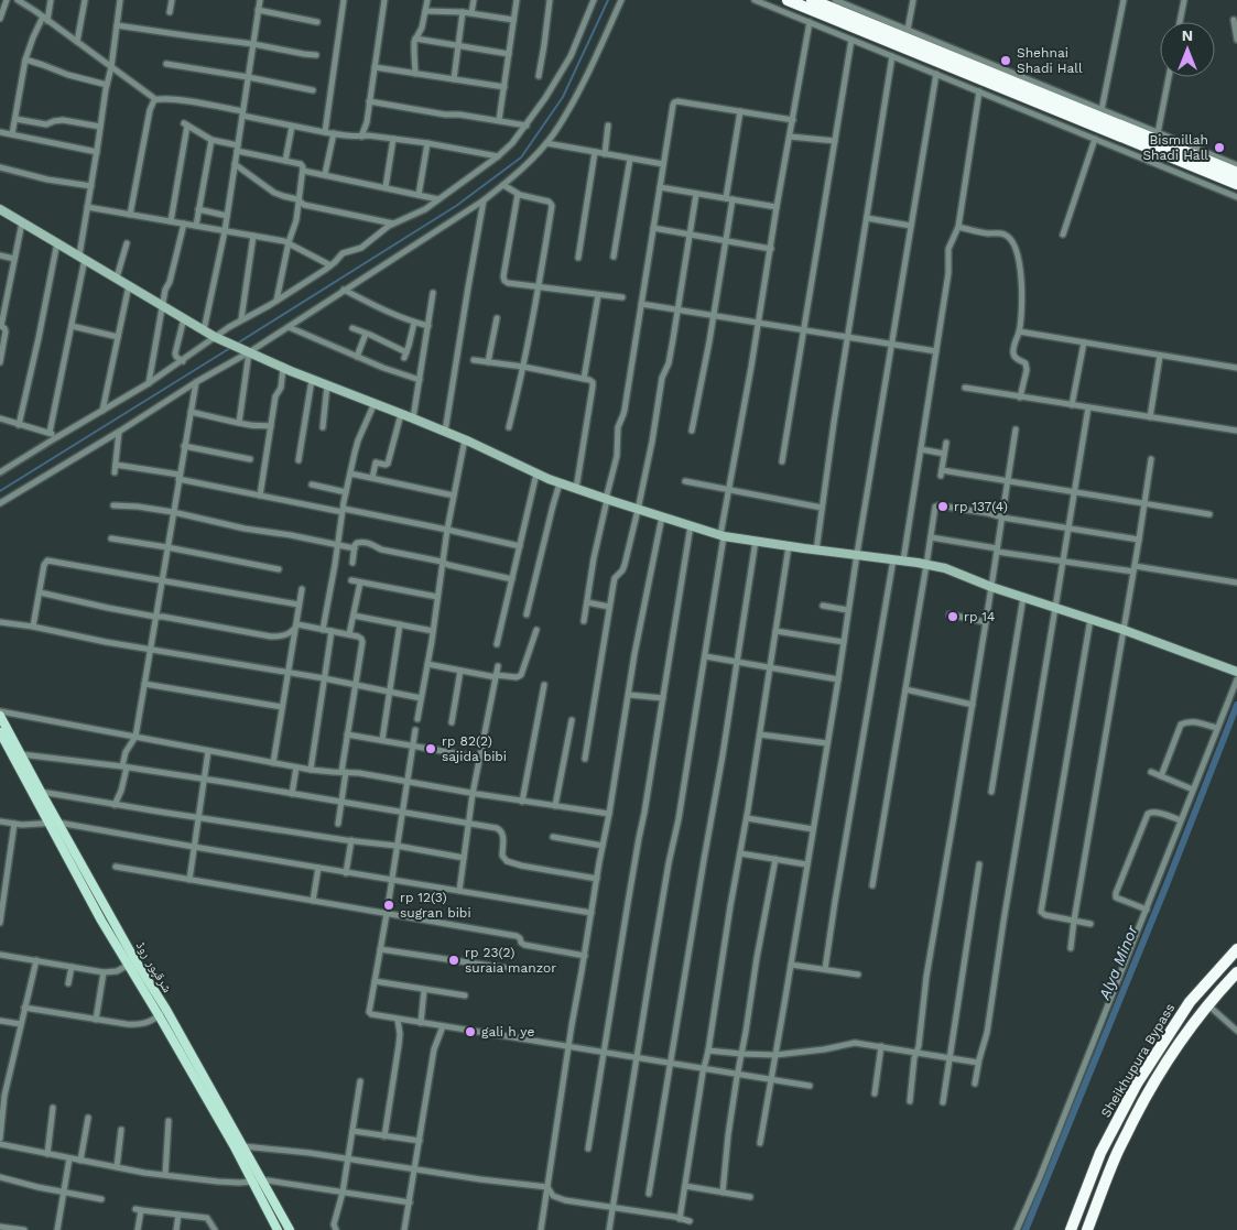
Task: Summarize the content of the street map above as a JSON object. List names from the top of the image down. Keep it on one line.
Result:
{"streets":{"highway":["Sheikhupura Bypass"],"main road":["شرقپور روڈ"]},"water":["Alya Minor"],"places":["Shehnai Shadi Hall","Bismillah Shadi Hall","rp 137(4)","rp 14","rp 82(2) sajida bibi","rp 12(3) sugran bibi","rp 23(2) suraia manzor","gali h ye"],"north":"top"}
